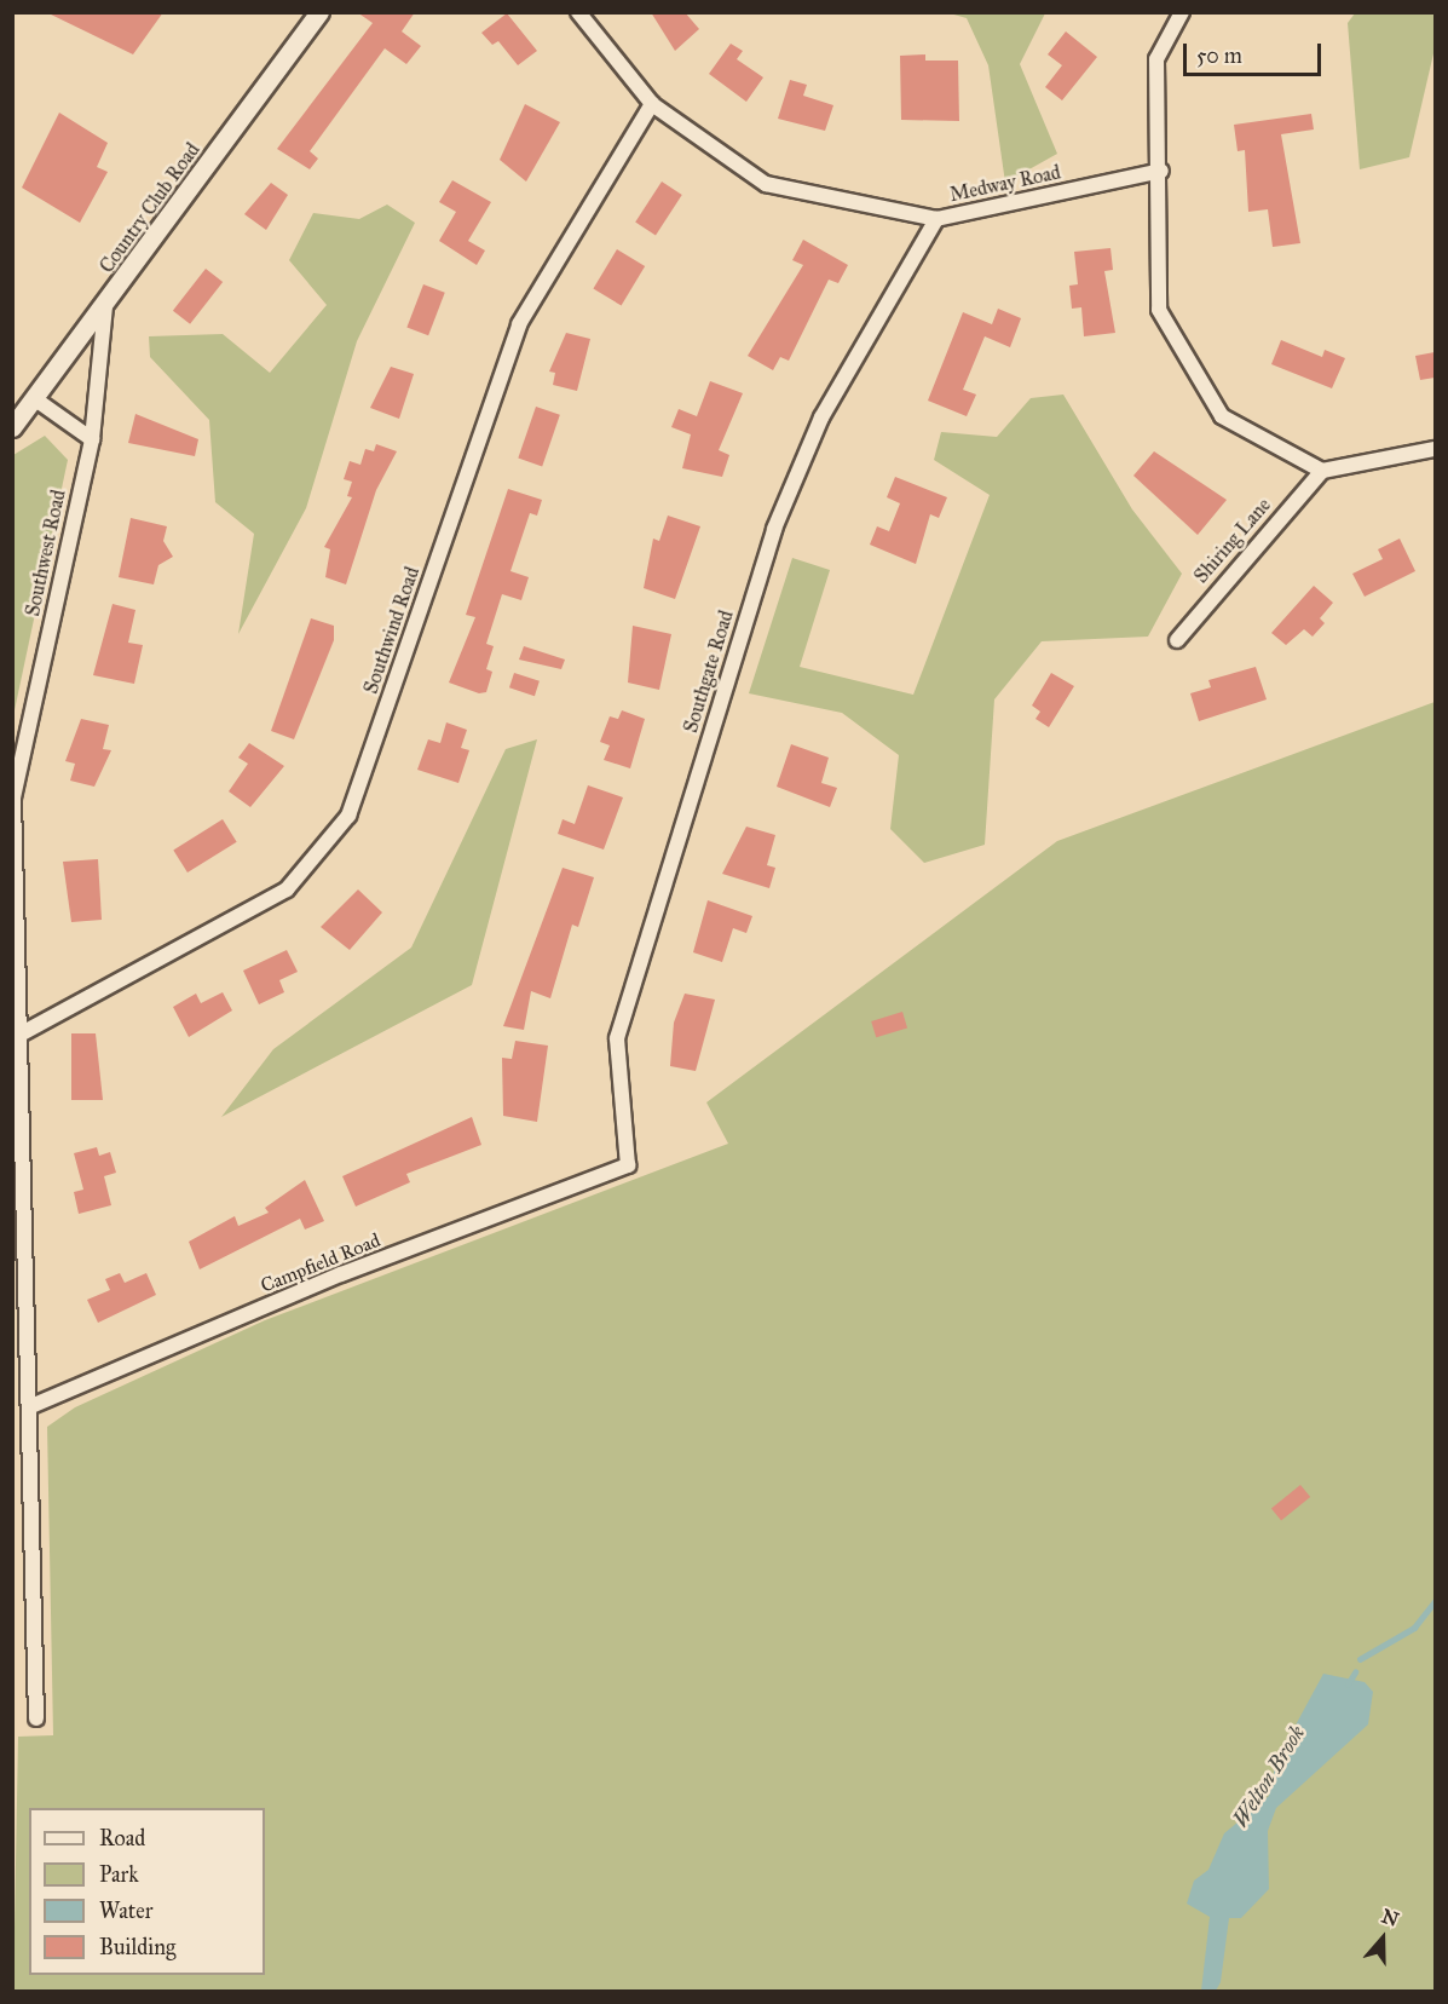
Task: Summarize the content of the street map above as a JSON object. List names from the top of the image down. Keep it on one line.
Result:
{"streets":{"street":["Medway Road","Country Club Road","Shiring Lane","Southwest Road","Southwind Road","Southgate Road","Campfield Road"]},"crossings":[["Medway Road","Southwind Road"],["Medway Road","Southgate Road"],["Country Club Road","Southwest Road"],["Southwest Road","Southwind Road"],["Southwest Road","Campfield Road"],["Southgate Road","Campfield Road"]],"water":["Welton Brook"],"legend":["Road","Park","Water","Building"],"scale_bar":"50 m","north":"top"}
